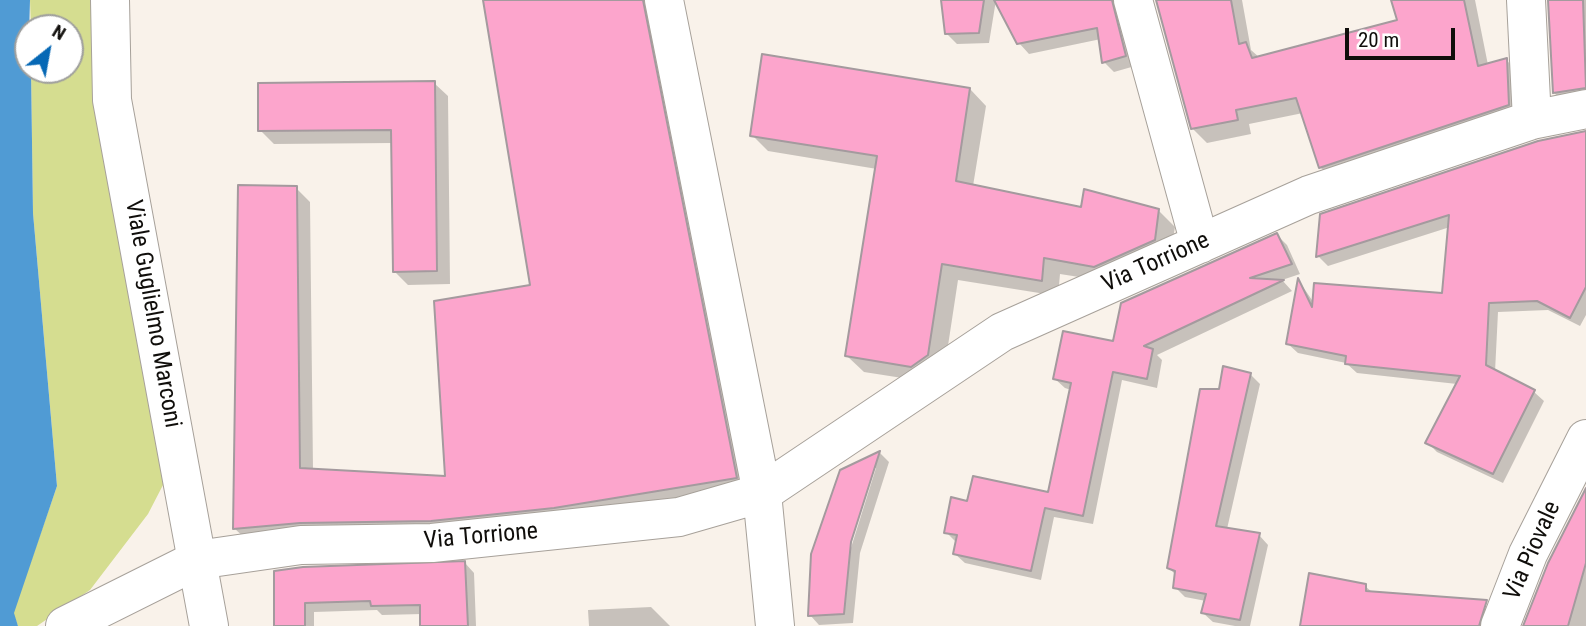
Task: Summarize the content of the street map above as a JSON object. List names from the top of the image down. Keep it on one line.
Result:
{"streets":{"street":["Via Torrione","Viale Guglielmo Marconi","Via Piovale"]},"crossings":[["Via Torrione","Viale Guglielmo Marconi"]],"scale_bar":"20 m","north":"top right"}
